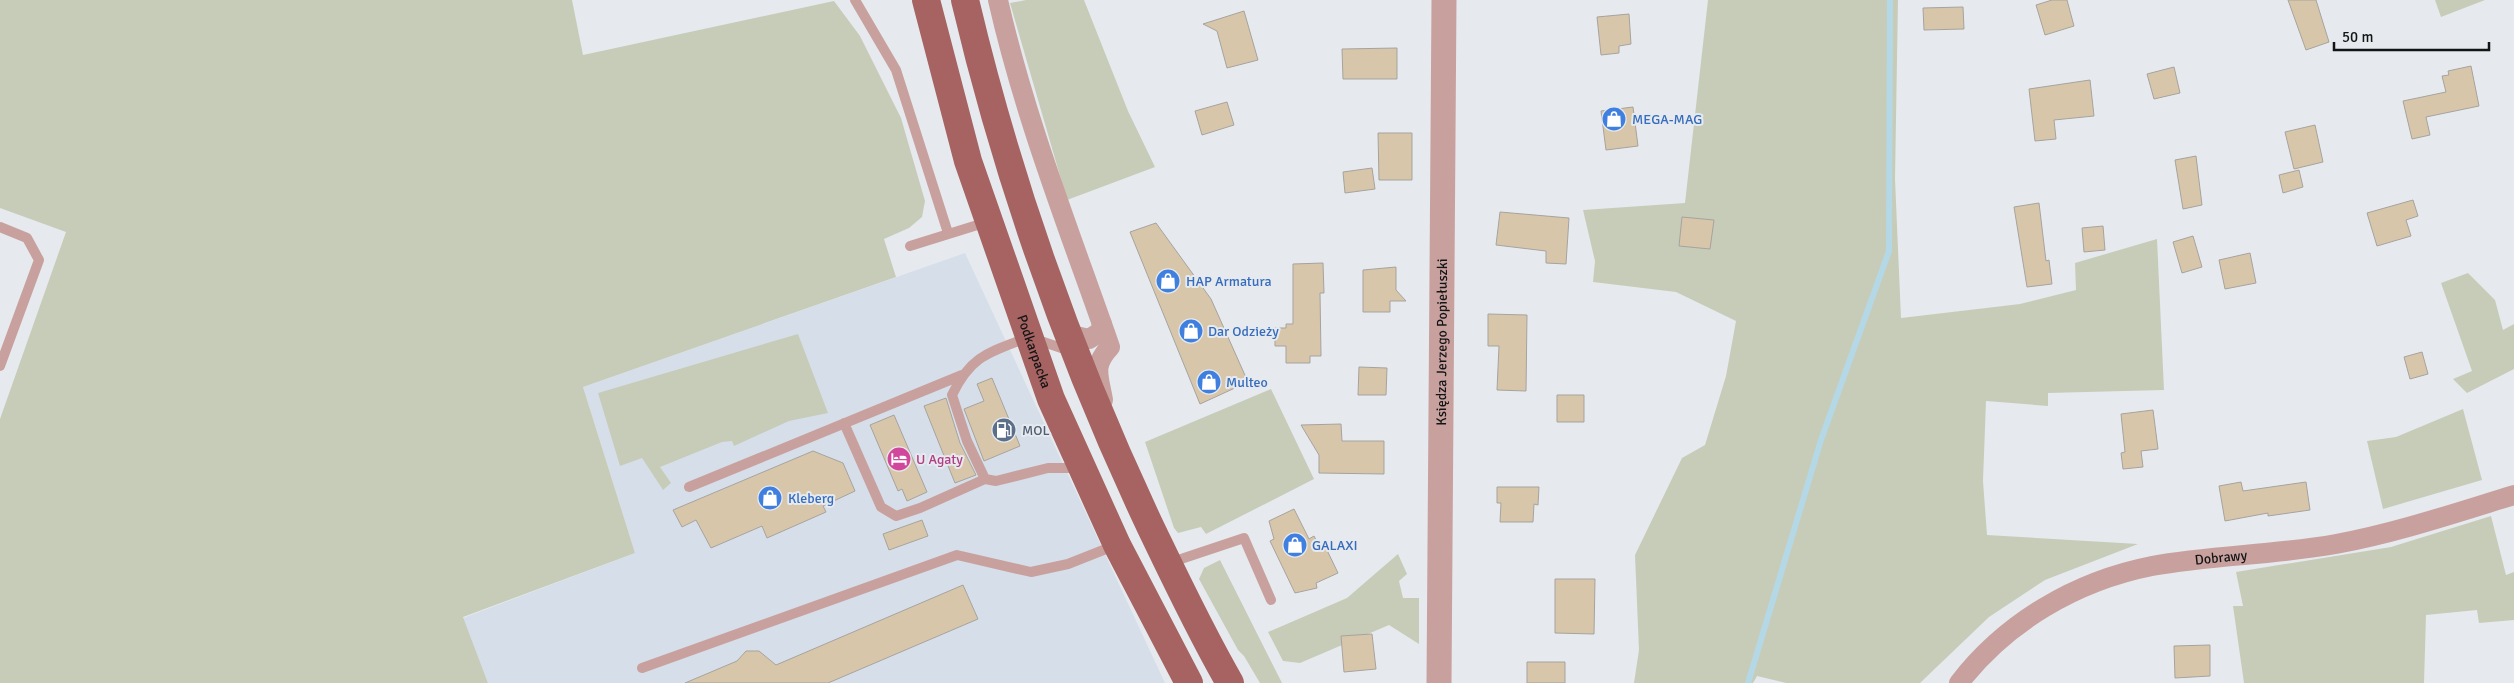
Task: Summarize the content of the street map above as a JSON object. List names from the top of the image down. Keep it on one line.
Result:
{"streets":{"main road":["Podkarpacka"],"street":["Księdza Jerzego Popiełuszki","Dobrawy"]},"places":{"shop":["MEGA-MAG","HAP Armatura","Dar Odzieży","Multeo","Kleberg","GALAXI"],"fuel station":["MOL"],"hotel":["U Agaty"]},"scale_bar":"50 m"}
